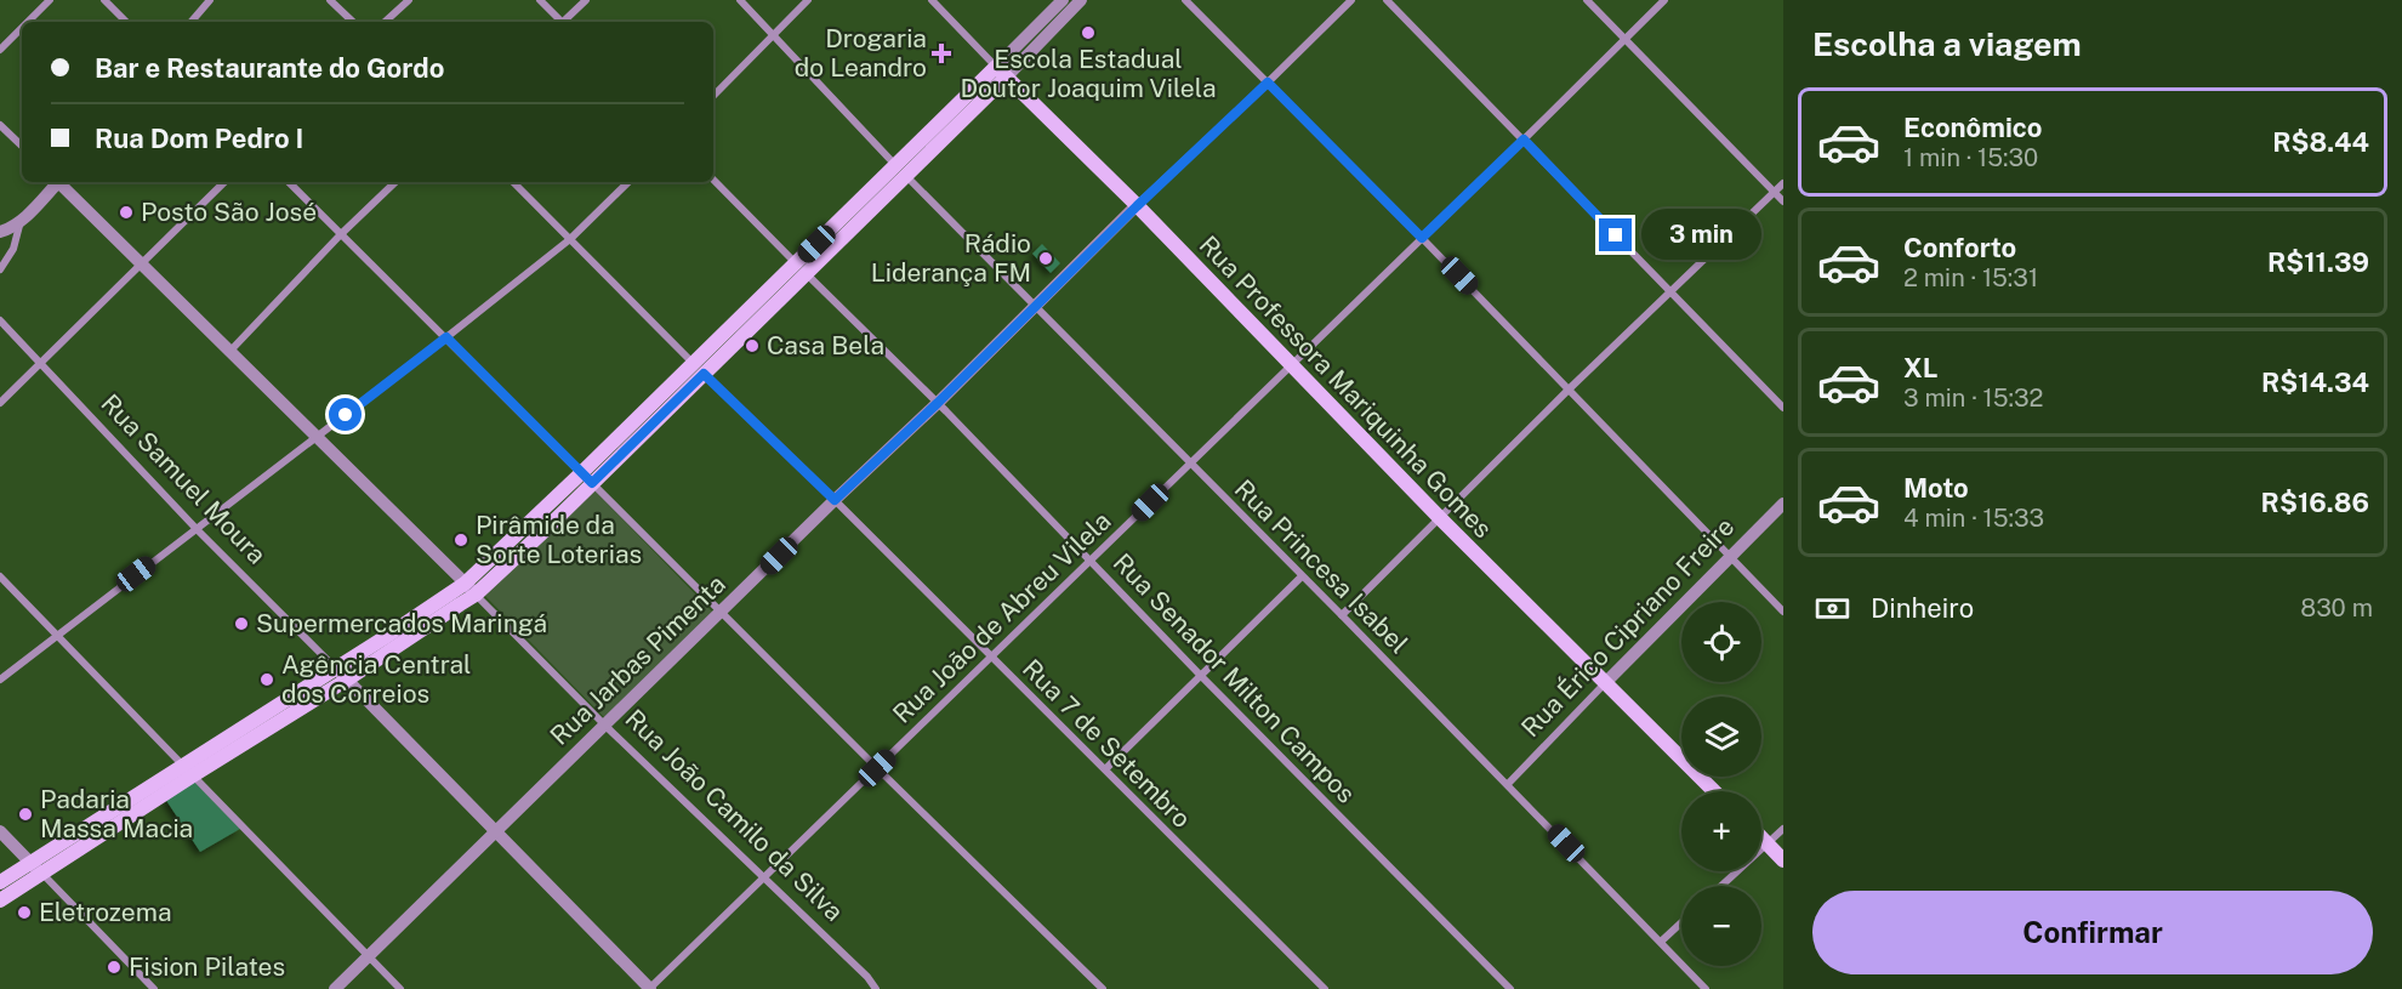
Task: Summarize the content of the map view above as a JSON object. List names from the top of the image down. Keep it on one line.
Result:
{"streets":{"main road":["Rua Professora Mariquinha Gomes"],"street":["Rua Samuel Moura","Rua Princesa Isabel","Rua João de Abreu Vilela","Rua Érico Cipriano Freire","Rua Jarbas Pimenta","Rua Senador Milton Campos","Rua 7 de Setembro","Rua João Camilo da Silva"]},"crossings":[["Rua Professora Mariquinha Gomes","Rua João de Abreu Vilela"],["Rua Professora Mariquinha Gomes","Rua Érico Cipriano Freire"],["Rua Professora Mariquinha Gomes","Rua Jarbas Pimenta"],["Rua Princesa Isabel","Rua João de Abreu Vilela"],["Rua Princesa Isabel","Rua Érico Cipriano Freire"],["Rua Princesa Isabel","Rua Jarbas Pimenta"],["Rua João de Abreu Vilela","Rua Senador Milton Campos"],["Rua João de Abreu Vilela","Rua 7 de Setembro"],["Rua João de Abreu Vilela","Rua João Camilo da Silva"],["Rua Jarbas Pimenta","Rua Senador Milton Campos"],["Rua Jarbas Pimenta","Rua 7 de Setembro"],["Rua Jarbas Pimenta","Rua João Camilo da Silva"]],"places":{"other":["Escola Estadual Doutor Joaquim Vilela","Posto São José","Rádio Liderança FM","Casa Bela","Pirâmide da Sorte Loterias","Supermercados Maringá","Agência Central dos Correios","Padaria Massa Macia","Eletrozema","Fision Pilates"],"health":["Drogaria do Leandro"]},"page":{"heading":"Escolha a viagem","banner":["Bar e Restaurante do Gordo","Rua Dom Pedro I"],"list":[{"name":"Econômico","note":"1 min · 15:30","value":"R$8.44"},{"name":"Conforto","note":"2 min · 15:31","value":"R$11.39"},{"name":"XL","note":"3 min · 15:32","value":"R$14.34"},{"name":"Moto","note":"4 min · 15:33","value":"R$16.86"}],"bubble":"3 min","pay":["Dinheiro","830 m"],"map_buttons":["+","−"],"buttons":"Confirmar"}}
